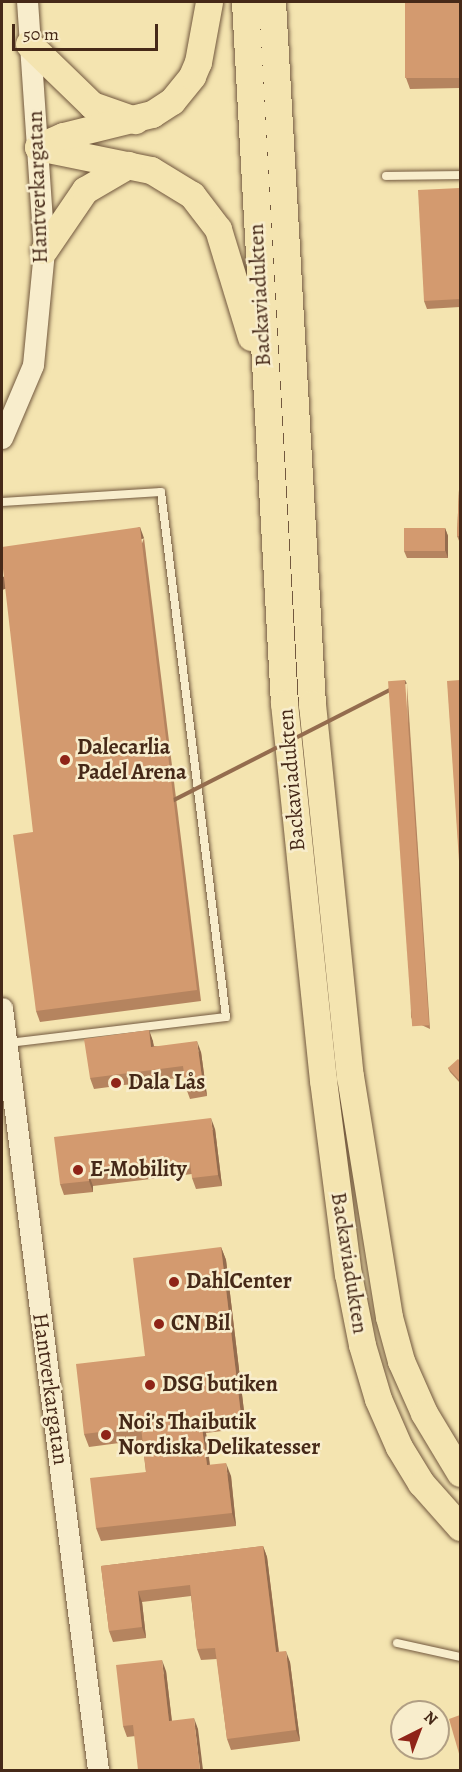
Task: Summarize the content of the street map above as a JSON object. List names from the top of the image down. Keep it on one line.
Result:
{"streets":{"highway":["Backaviadukten"],"street":["Hantverkargatan"]},"places":["Dalecarlia Padel Arena","Dala Lås","E-Mobility","DahlCenter","CN Bil","DSG butiken","Noi's Thaibutik Nordiska Delikatesser"],"scale_bar":"50 m","north":"top right"}
